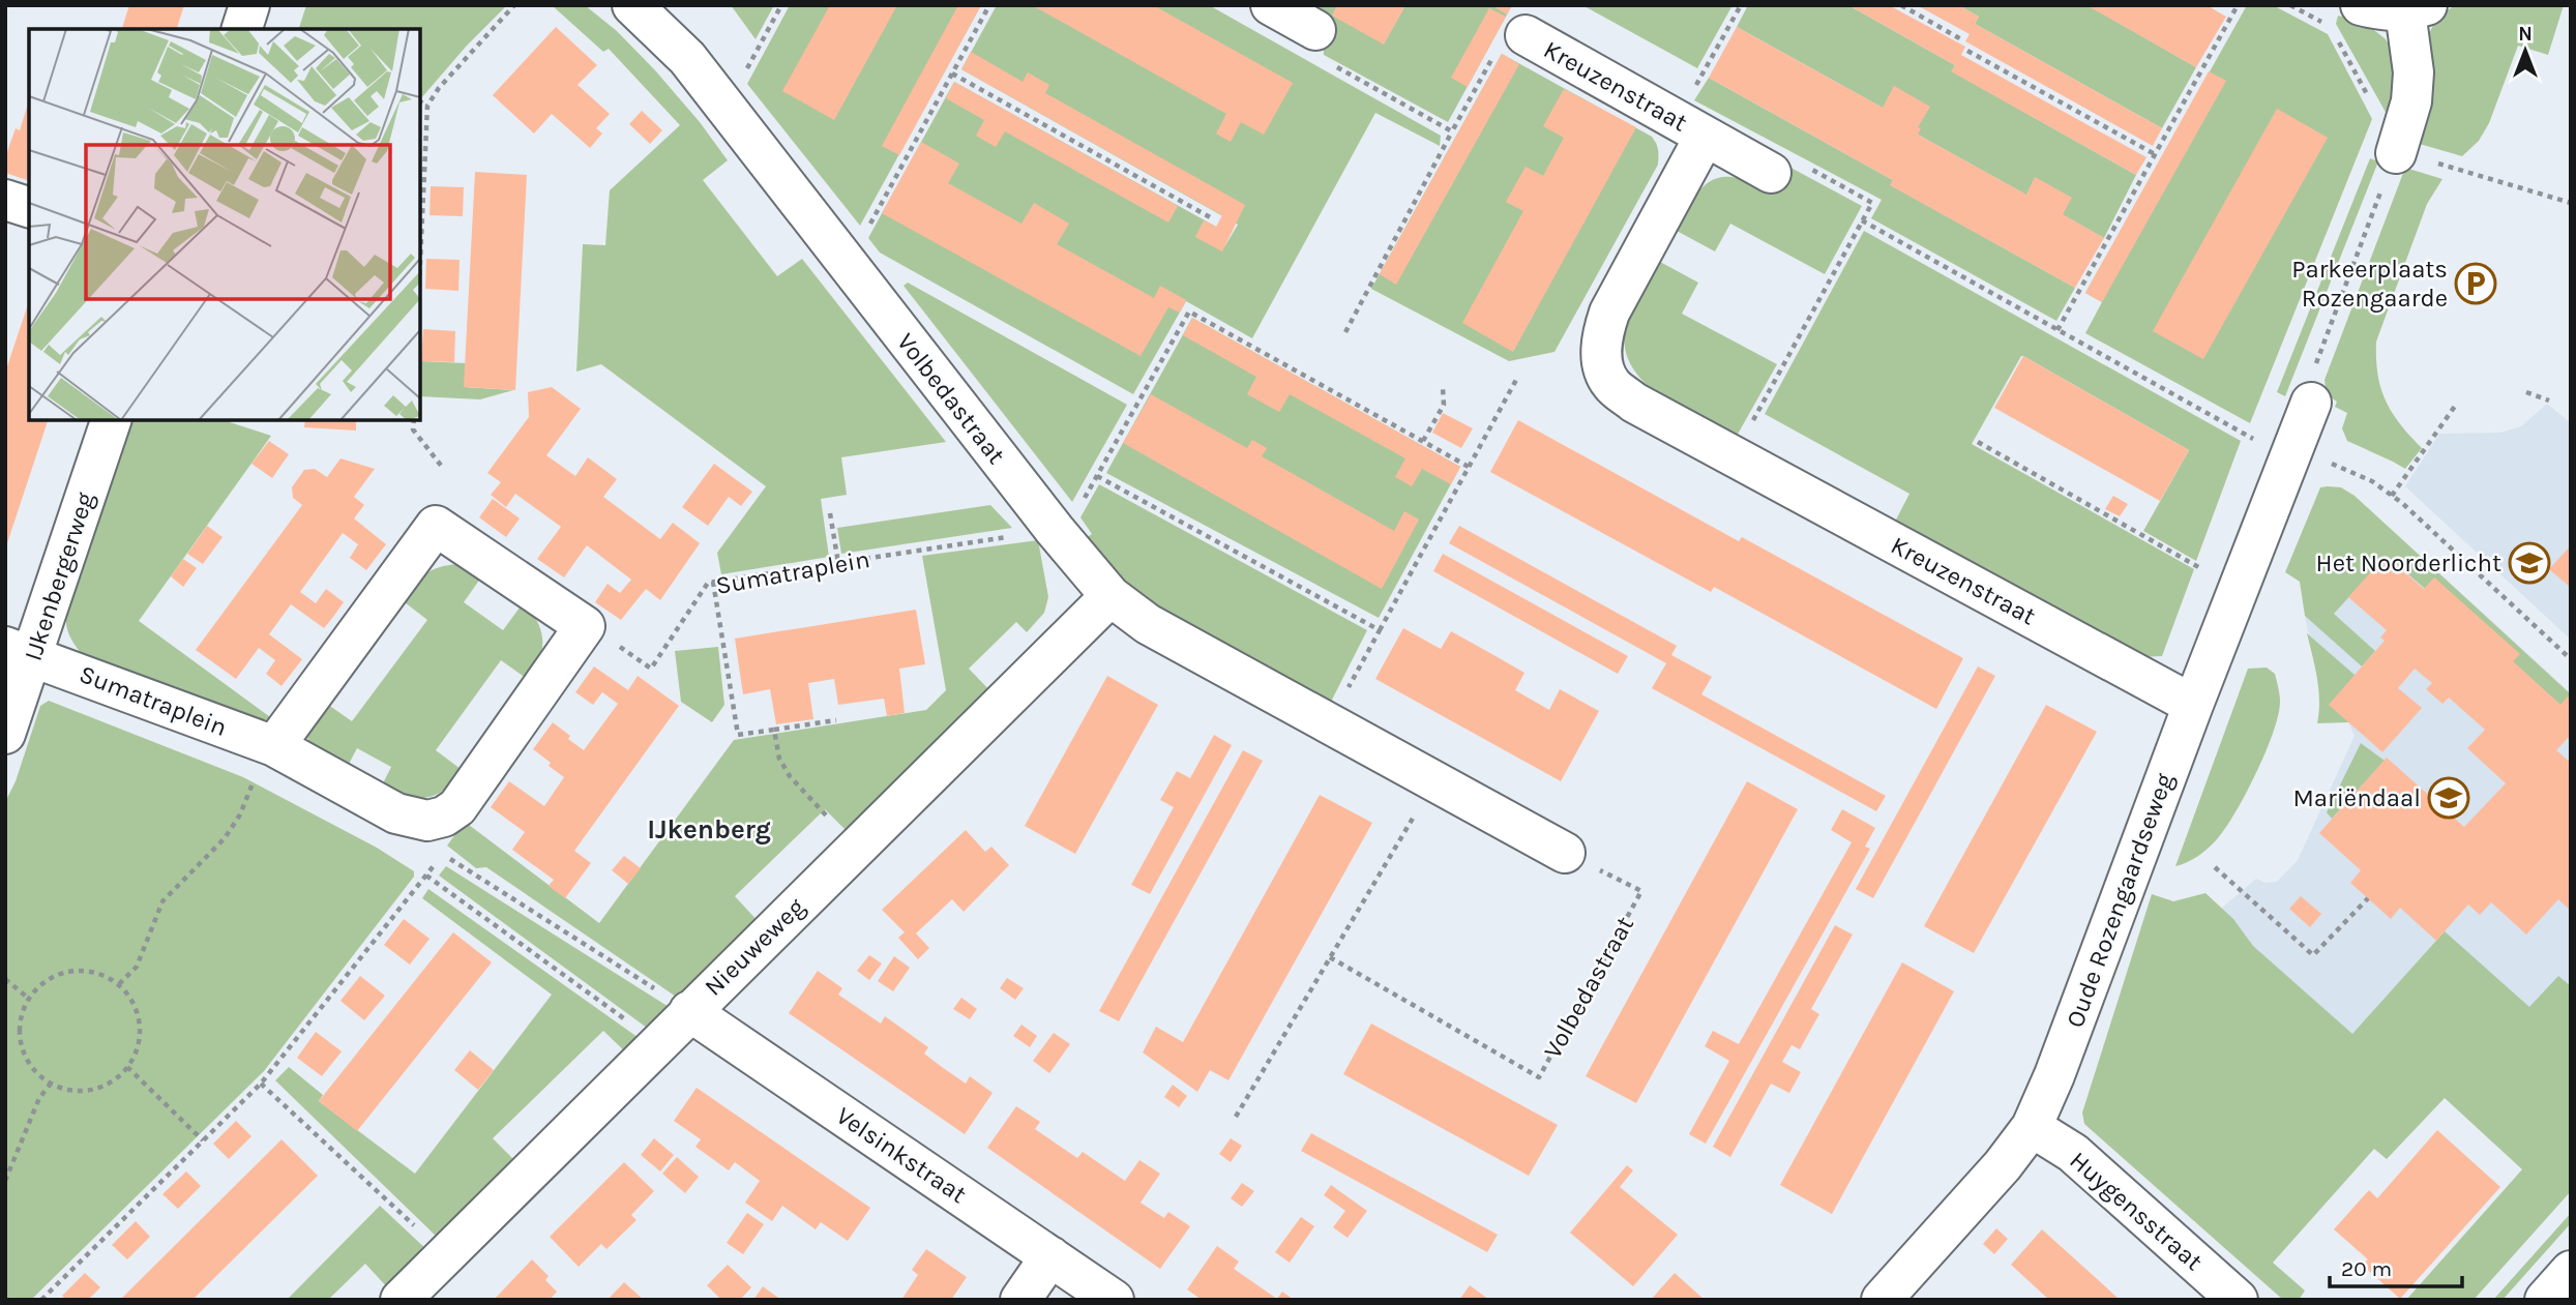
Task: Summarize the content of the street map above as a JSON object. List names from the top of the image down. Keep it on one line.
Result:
{"streets":{"street":["Kreuzenstraat","Volbedastraat","Sumatraplein","IJkenbergerweg","Oude Rozengaardseweg","Nieuweweg","Velsinkstraat","Huygensstraat"]},"crossings":[["Kreuzenstraat","Oude Rozengaardseweg"],["Volbedastraat","Sumatraplein"],["Volbedastraat","Nieuweweg"],["Sumatraplein","IJkenbergerweg"],["Oude Rozengaardseweg","Huygensstraat"],["Nieuweweg","Velsinkstraat"]],"districts":["IJkenberg"],"places":{"parking":["Parkeerplaats Rozengaarde"],"school or university":["Het Noorderlicht","Mariëndaal"]},"scale_bar":"20 m","north":"top"}
